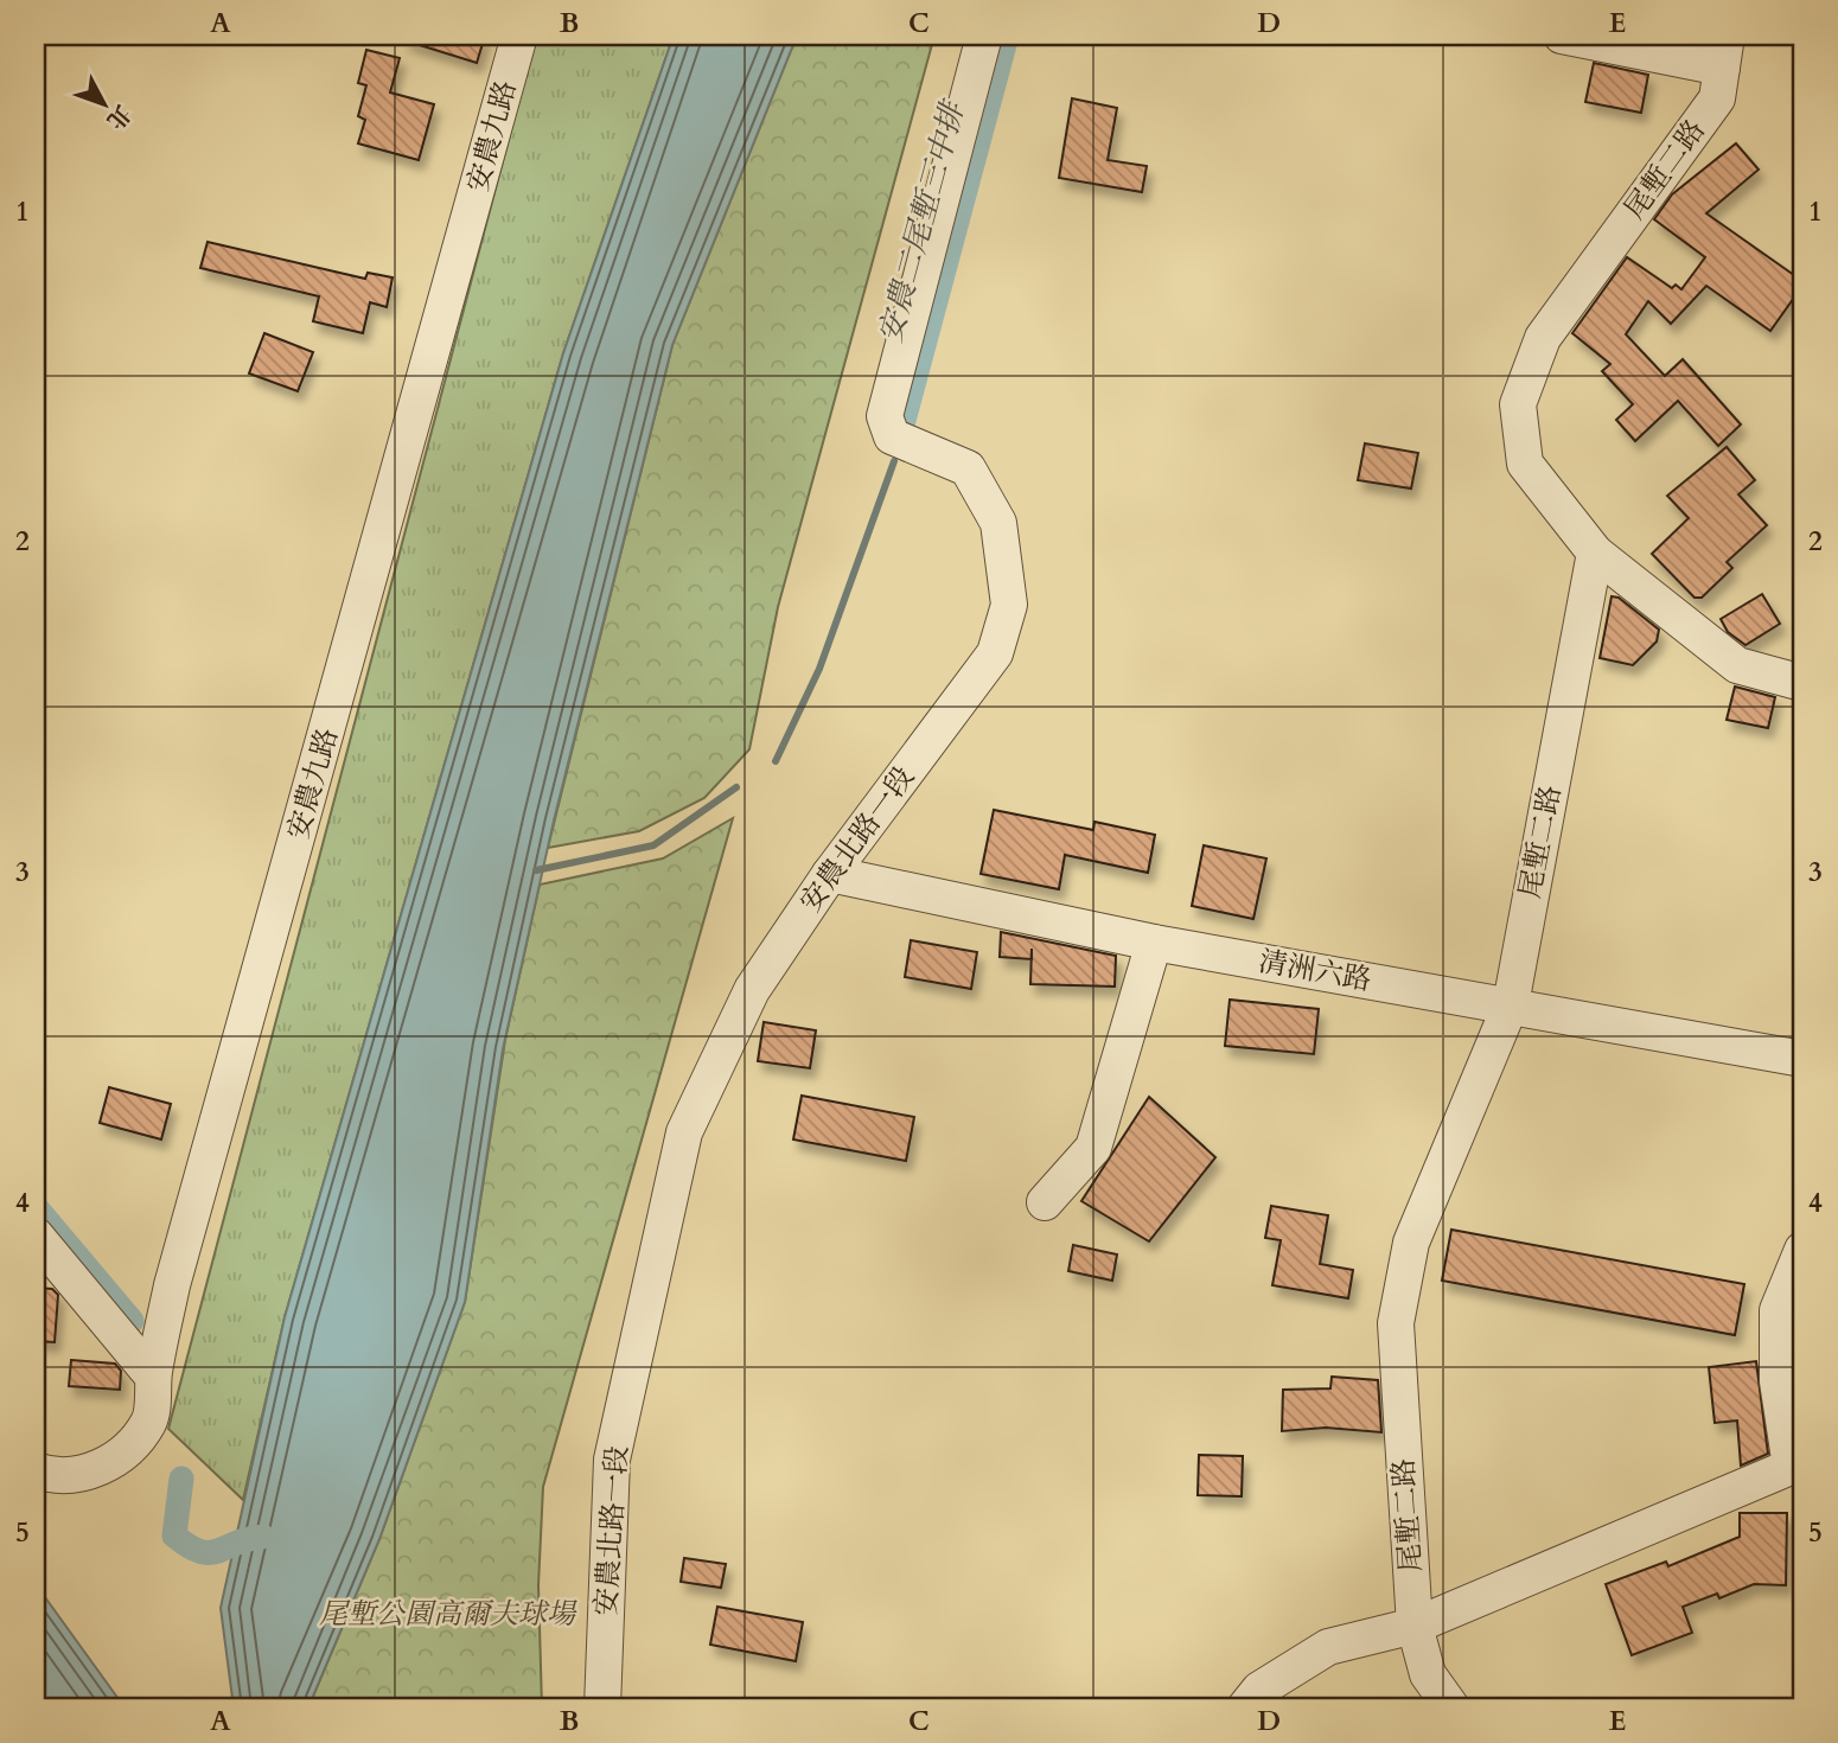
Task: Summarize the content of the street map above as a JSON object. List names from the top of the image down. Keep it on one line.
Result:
{"streets":{"street":["安農九路","尾塹二路","安農北路一段","清洲六路"]},"crossings":[["尾塹二路","清洲六路"],["安農北路一段","清洲六路"]],"water":["安農二尾塹三中排"],"parks":["尾塹公園高爾夫球場"],"north":"bottom right","grid":{"columns":["A","B","C","D","E"],"rows":["1","2","3","4","5"]}}
